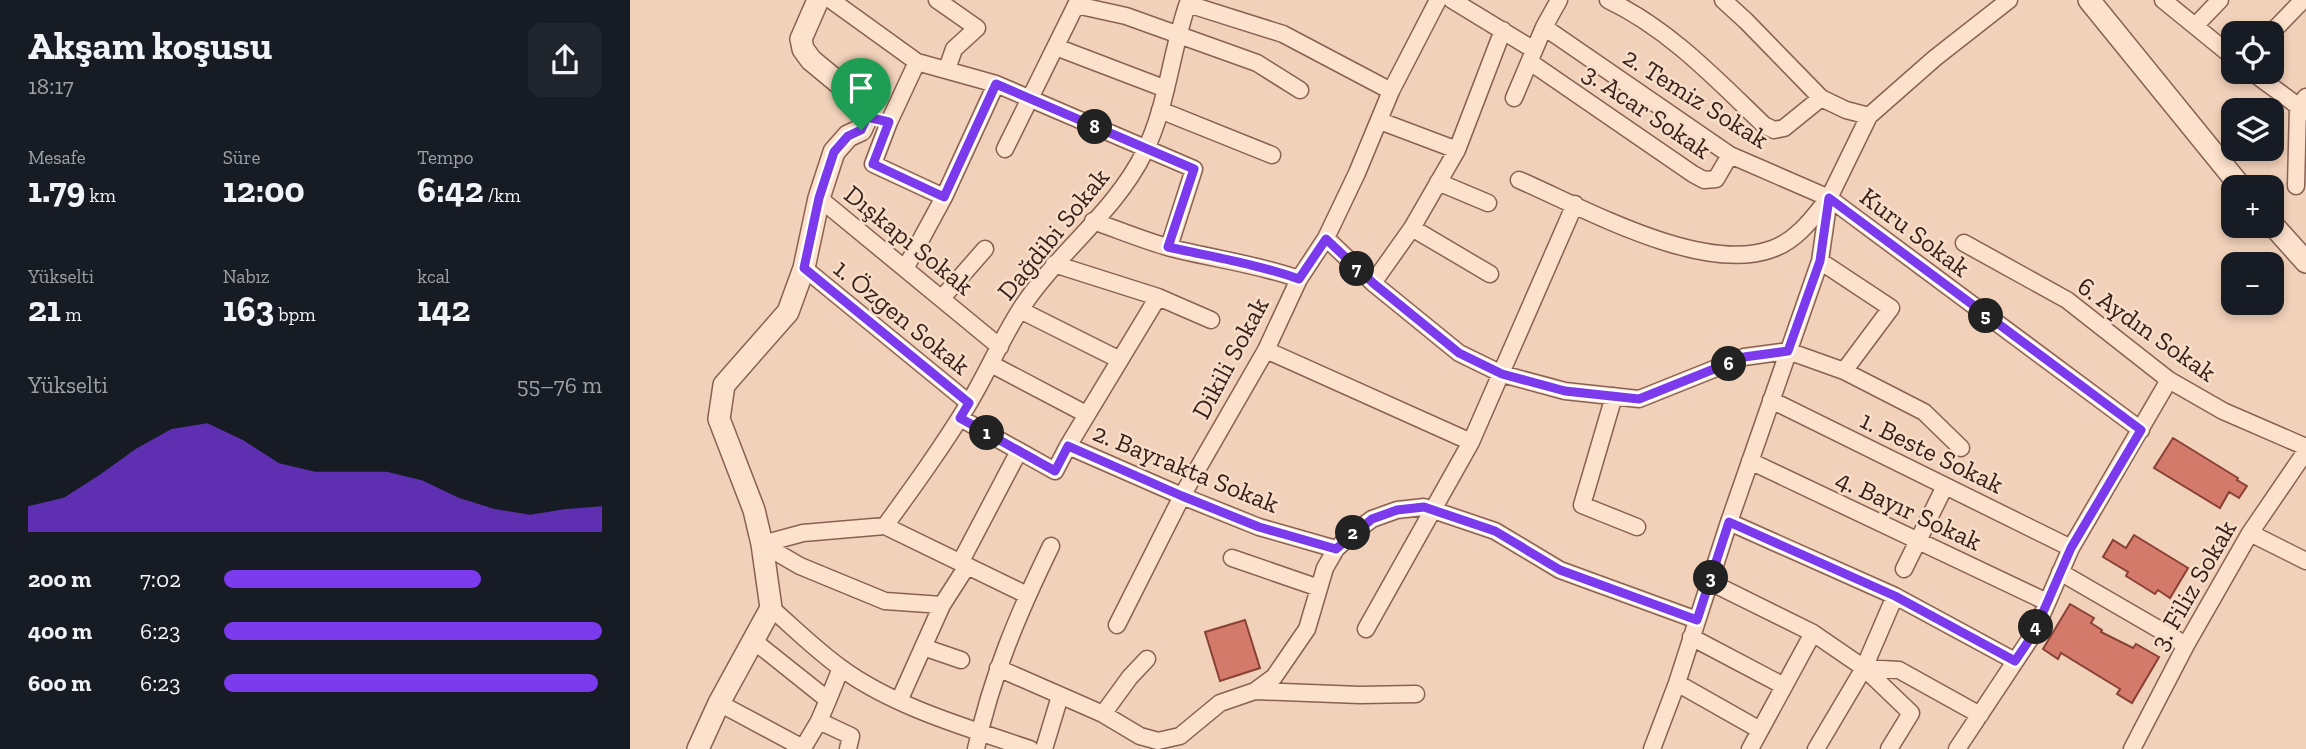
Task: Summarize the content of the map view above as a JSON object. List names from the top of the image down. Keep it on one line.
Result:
{"streets":{"street":["2. Temiz Sokak","3. Acar Sokak","Kuru Sokak","Dağdibi Sokak","Dışkapı Sokak","1. Özgen Sokak","6. Aydın Sokak","Dikili Sokak","1. Beste Sokak","2. Bayrakta Sokak","4. Bayır Sokak","3. Filiz Sokak"]},"crossings":[["2. Temiz Sokak","3. Acar Sokak"],["2. Temiz Sokak","Kuru Sokak"],["Dağdibi Sokak","Dışkapı Sokak"],["Dağdibi Sokak","1. Özgen Sokak"],["Dağdibi Sokak","2. Bayrakta Sokak"],["6. Aydın Sokak","3. Filiz Sokak"],["Dikili Sokak","2. Bayrakta Sokak"]],"page":{"heading":["Akşam koşusu","18:17"],"map_buttons":["+","−"],"pins":["8","7","5","6","1","2","3","4"],"stats":[["Mesafe","1.79 km"],["Süre","12:00"],["Tempo","6:42 /km"],["Yükselti","21 m"],["Nabız","163 bpm"],["kcal","142"]],"chart":["Yükselti","55–76 m"],"list":[{"name":"200 m","note":"7:02"},{"name":"400 m","note":"6:23"},{"name":"600 m","note":"6:23"}]}}
